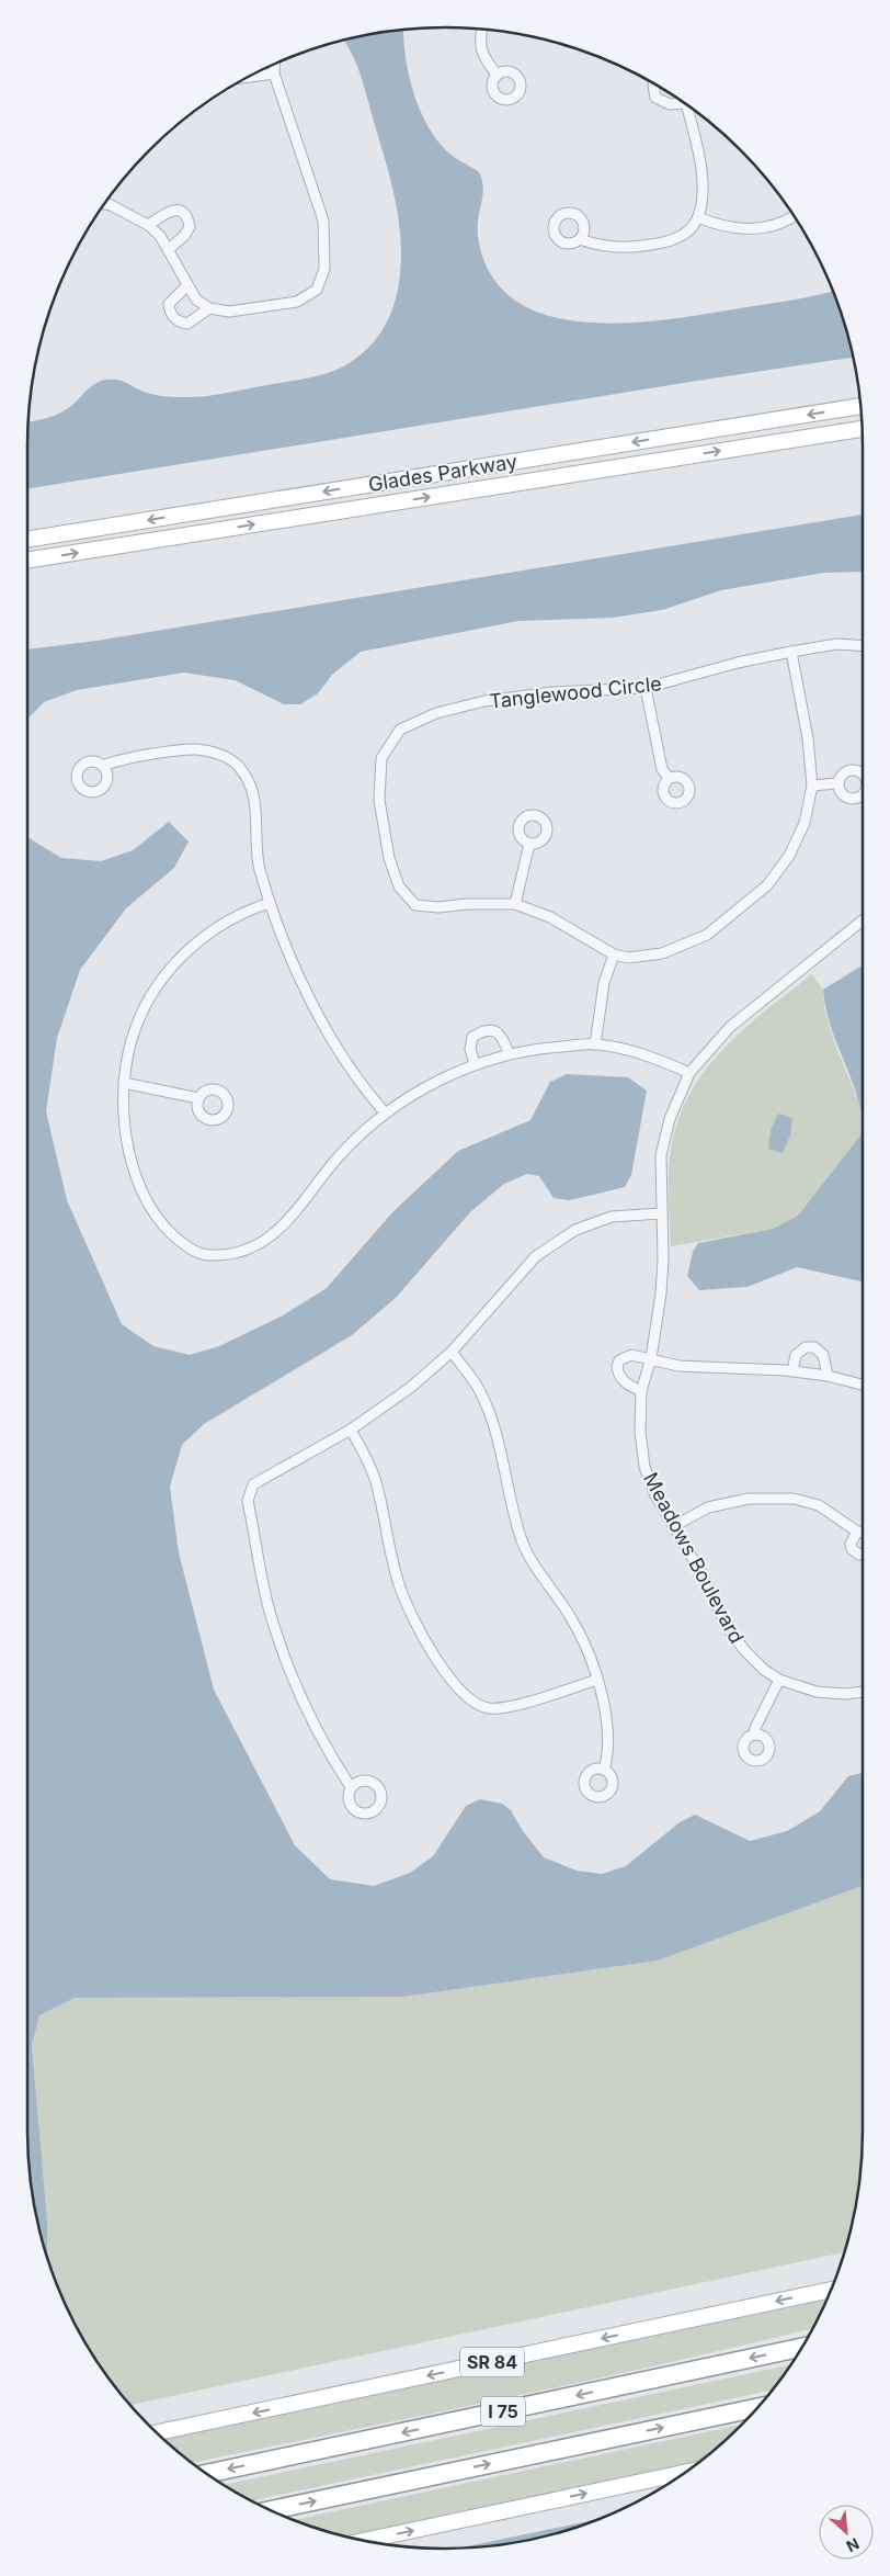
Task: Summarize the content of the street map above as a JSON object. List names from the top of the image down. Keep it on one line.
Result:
{"streets":{"highway":["I 75"],"main road":["Glades Parkway","SR 84"],"street":["Tanglewood Circle","Meadows Boulevard"]},"north":"bottom right"}
